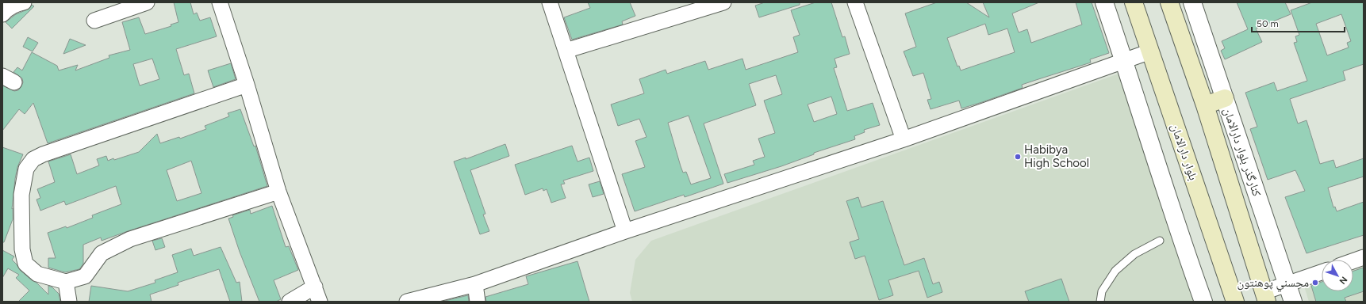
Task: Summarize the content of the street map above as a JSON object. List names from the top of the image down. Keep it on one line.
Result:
{"streets":{"main road":["بلوار دارالامان"],"street":["کنارگذر بلوار دارالامان"]},"places":["Habibya High School","محسني پوهنتون"],"scale_bar":"50 m","north":"bottom right"}
